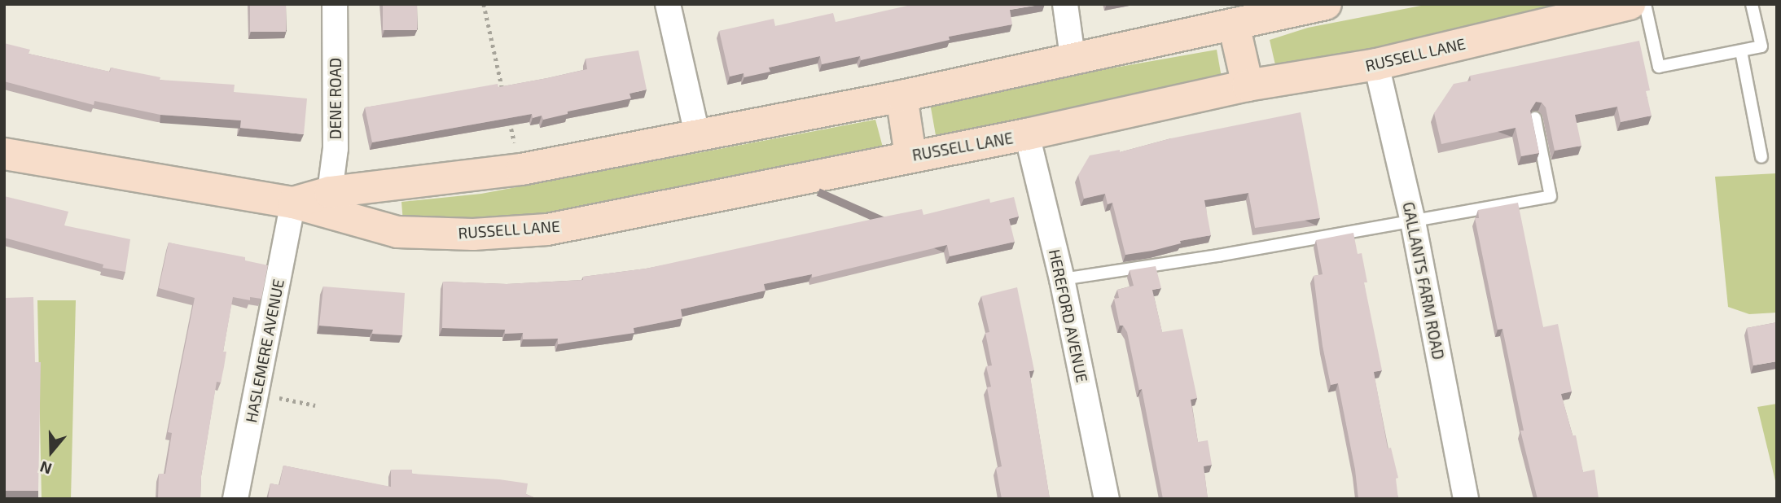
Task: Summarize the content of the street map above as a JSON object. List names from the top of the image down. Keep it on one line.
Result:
{"streets":{"main road":["RUSSELL LANE"],"street":["DENE ROAD","GALLANTS FARM ROAD","HEREFORD AVENUE","HASLEMERE AVENUE"]},"crossings":[["RUSSELL LANE","DENE ROAD"],["RUSSELL LANE","GALLANTS FARM ROAD"],["RUSSELL LANE","HEREFORD AVENUE"],["RUSSELL LANE","HASLEMERE AVENUE"]],"north":"bottom"}
